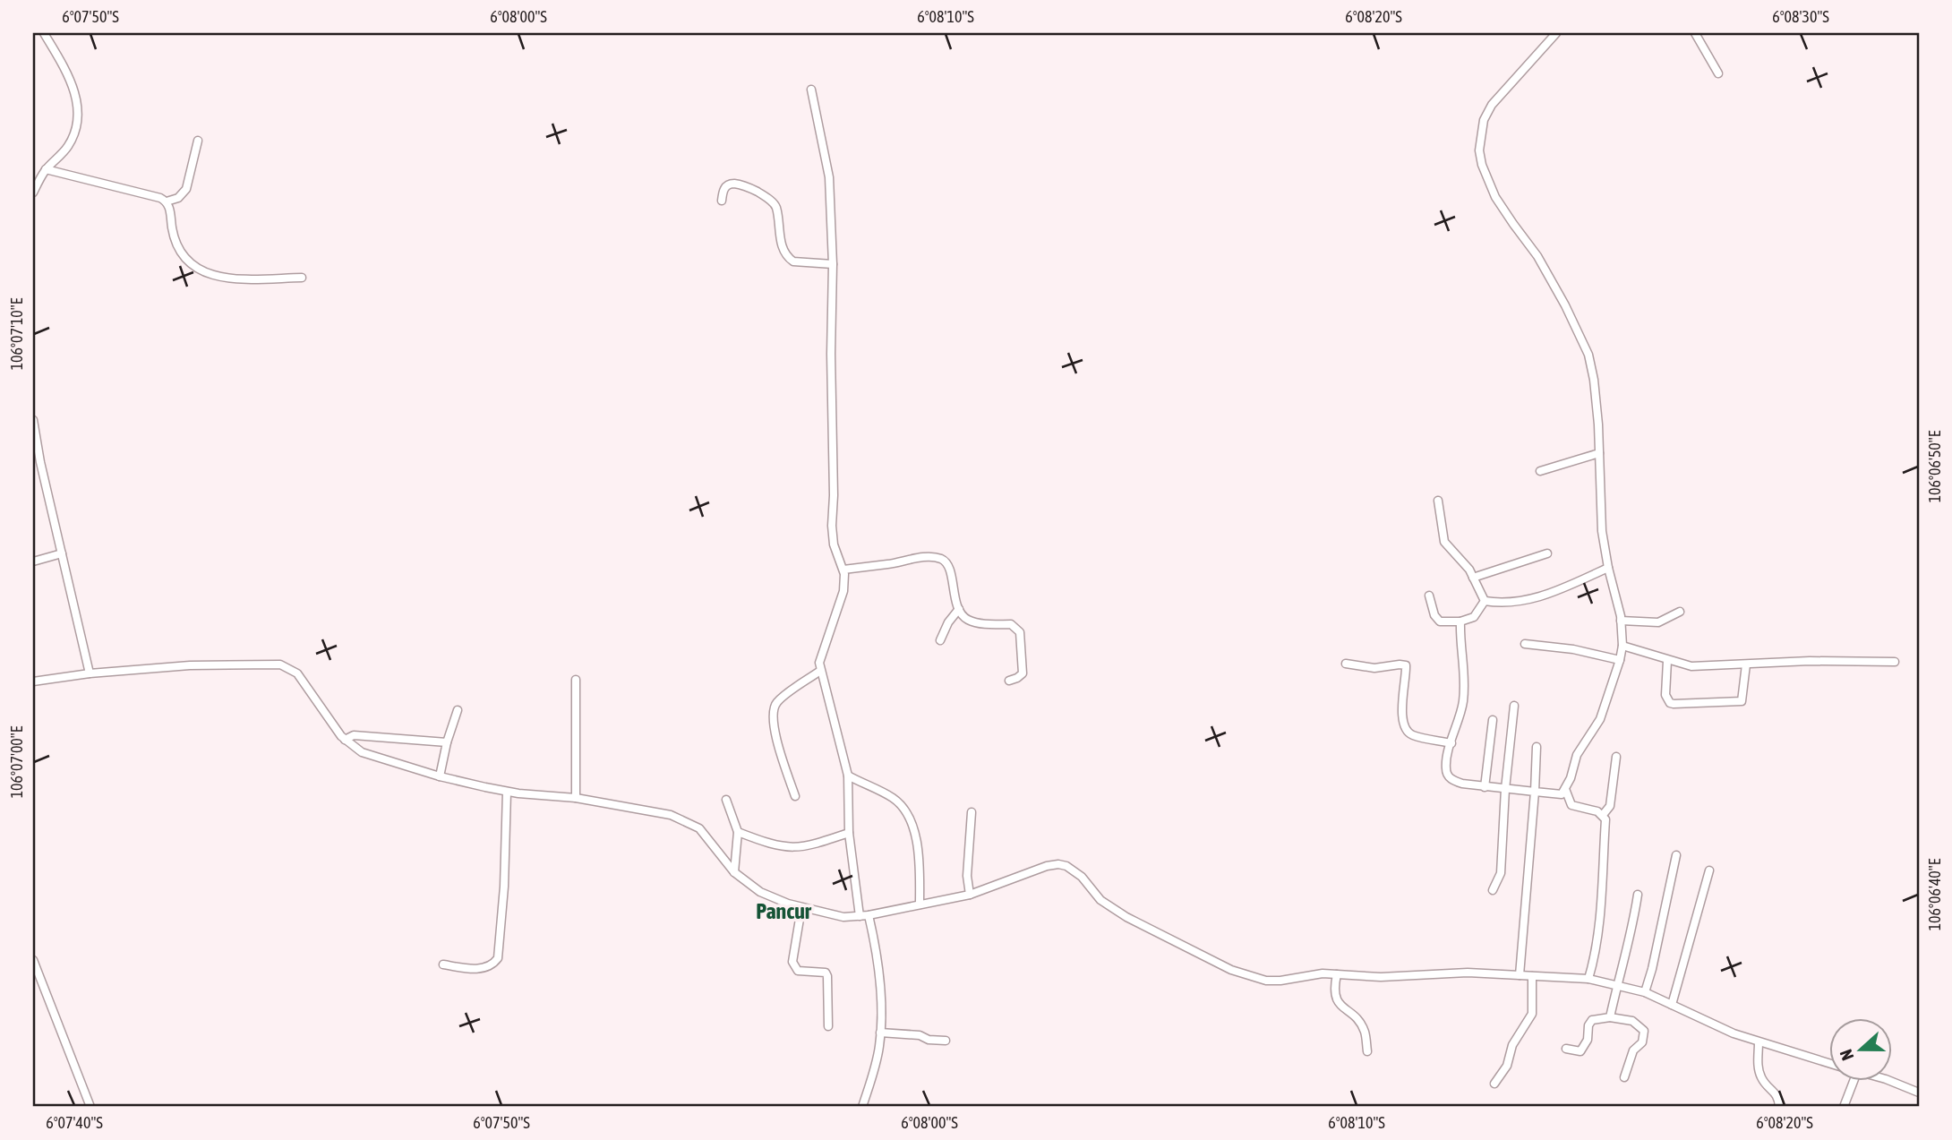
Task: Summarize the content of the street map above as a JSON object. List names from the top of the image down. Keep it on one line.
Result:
{"districts":["Pancur"],"north":"left","coordinates":["6°07'50\"S","6°08'00\"S","6°08'10\"S","6°08'20\"S","6°08'30\"S","106°07'10\"E","106°06'50\"E","106°07'00\"E","106°06'40\"E","6°07'40\"S"]}
